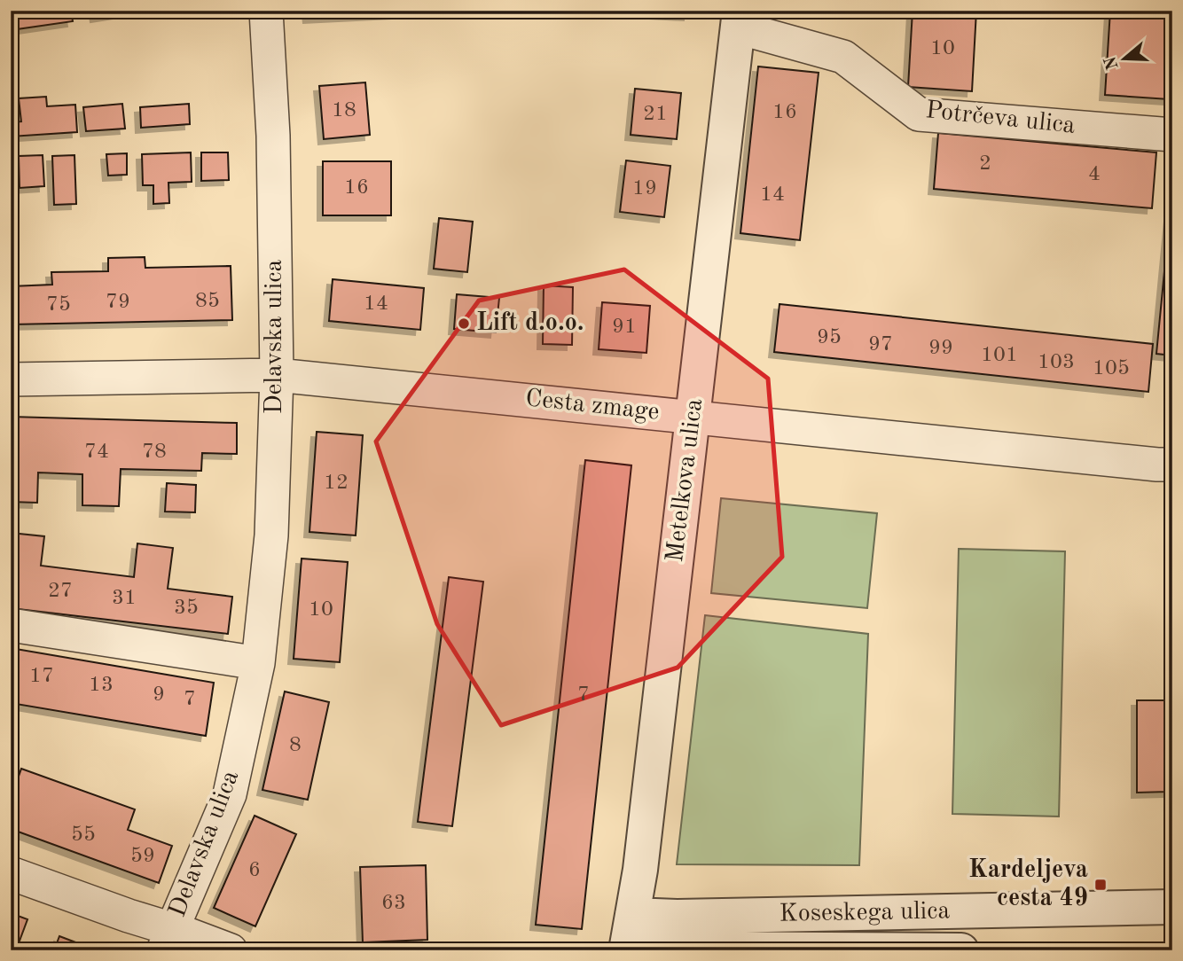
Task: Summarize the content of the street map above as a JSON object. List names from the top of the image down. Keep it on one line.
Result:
{"streets":{"street":["Potrčeva ulica","Delavska ulica","Cesta zmage","Metelkova ulica","Koseskega ulica"]},"crossings":[["Potrčeva ulica","Metelkova ulica"],["Delavska ulica","Cesta zmage"],["Cesta zmage","Metelkova ulica"],["Metelkova ulica","Koseskega ulica"]],"places":{"other":["Lift d.o.o."],"transit":["Kardeljeva cesta 49"]},"house_numbers":["10","18","16","21","2","4","16","19","14","85","79","14","75","91","95","97","99","101","103","105","74","78","12","27","31","35","10","17","13","9","7","7","8","55","59","6","63"],"north":"left"}
